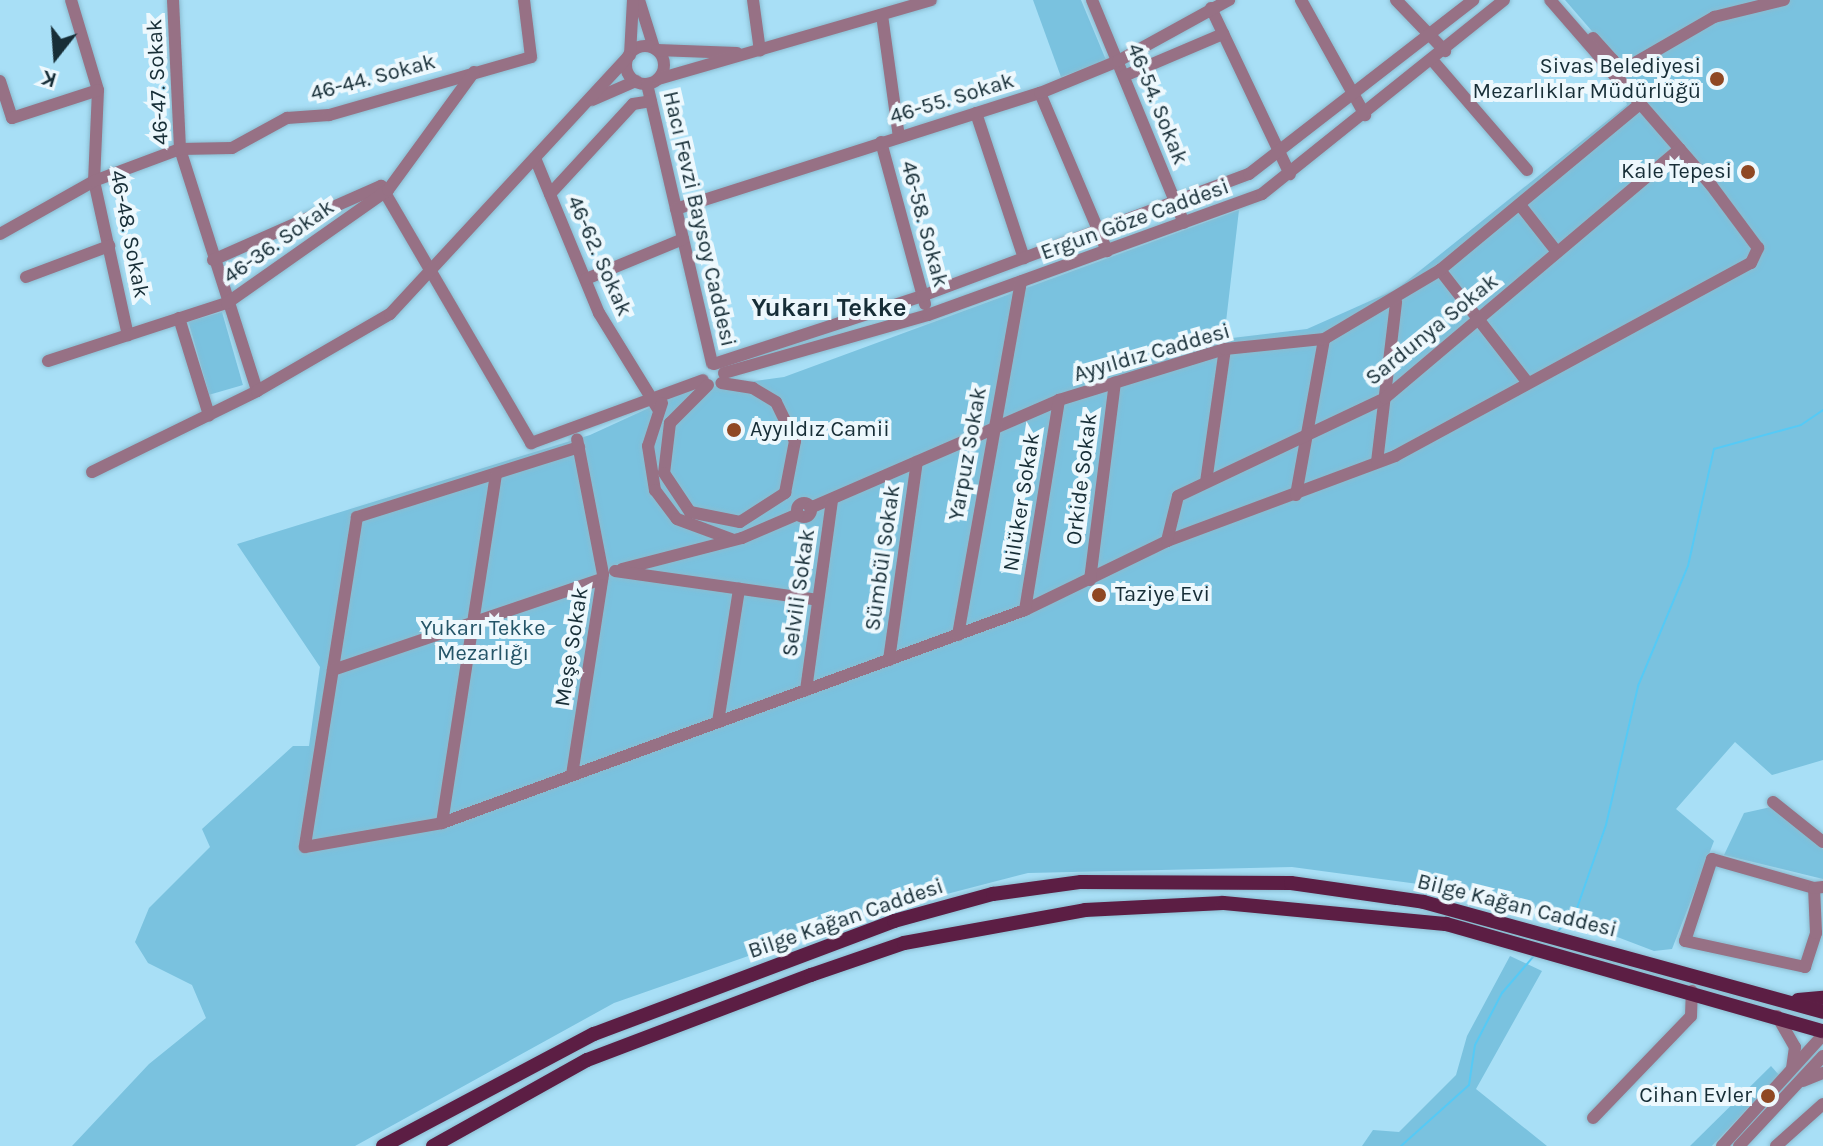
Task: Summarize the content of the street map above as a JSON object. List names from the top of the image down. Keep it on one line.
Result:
{"streets":{"main road":["Bilge Kağan Caddesi"],"street":["46-44. Sokak","46-47. Sokak","46-55. Sokak","46-54. Sokak","Hacı Fevzi Baysoy Caddesi","Ergun Göze Caddesi","46-58. Sokak","46-48. Sokak","46-36. Sokak","46-62. Sokak","Sardunya Sokak","Ayyıldız Caddesi","Yarpuz Sokak","Orkide Sokak","Nilüker Sokak","Sümbül Sokak","Selvili Sokak","Meşe Sokak"]},"crossings":[["46-44. Sokak","46-47. Sokak"],["46-44. Sokak","46-48. Sokak"],["46-44. Sokak","46-36. Sokak"],["46-47. Sokak","46-36. Sokak"],["46-55. Sokak","46-54. Sokak"],["46-55. Sokak","Hacı Fevzi Baysoy Caddesi"],["46-55. Sokak","46-58. Sokak"],["46-54. Sokak","Ergun Göze Caddesi"],["Hacı Fevzi Baysoy Caddesi","Ergun Göze Caddesi"],["Ergun Göze Caddesi","46-58. Sokak"],["Ergun Göze Caddesi","46-62. Sokak"],["Ergun Göze Caddesi","Yarpuz Sokak"],["Ergun Göze Caddesi","Meşe Sokak"],["46-48. Sokak","46-36. Sokak"],["Ayyıldız Caddesi","Yarpuz Sokak"],["Ayyıldız Caddesi","Orkide Sokak"],["Ayyıldız Caddesi","Nilüker Sokak"],["Ayyıldız Caddesi","Sümbül Sokak"],["Ayyıldız Caddesi","Selvili Sokak"],["Ayyıldız Caddesi","Meşe Sokak"]],"districts":["Yukarı Tekke"],"parks":["Yukarı Tekke Mezarlığı"],"places":["Sivas Belediyesi Mezarlıklar Müdürlüğü","Kale Tepesi","Ayyıldız Camii","Taziye Evi","Cihan Evler"],"north":"bottom"}
